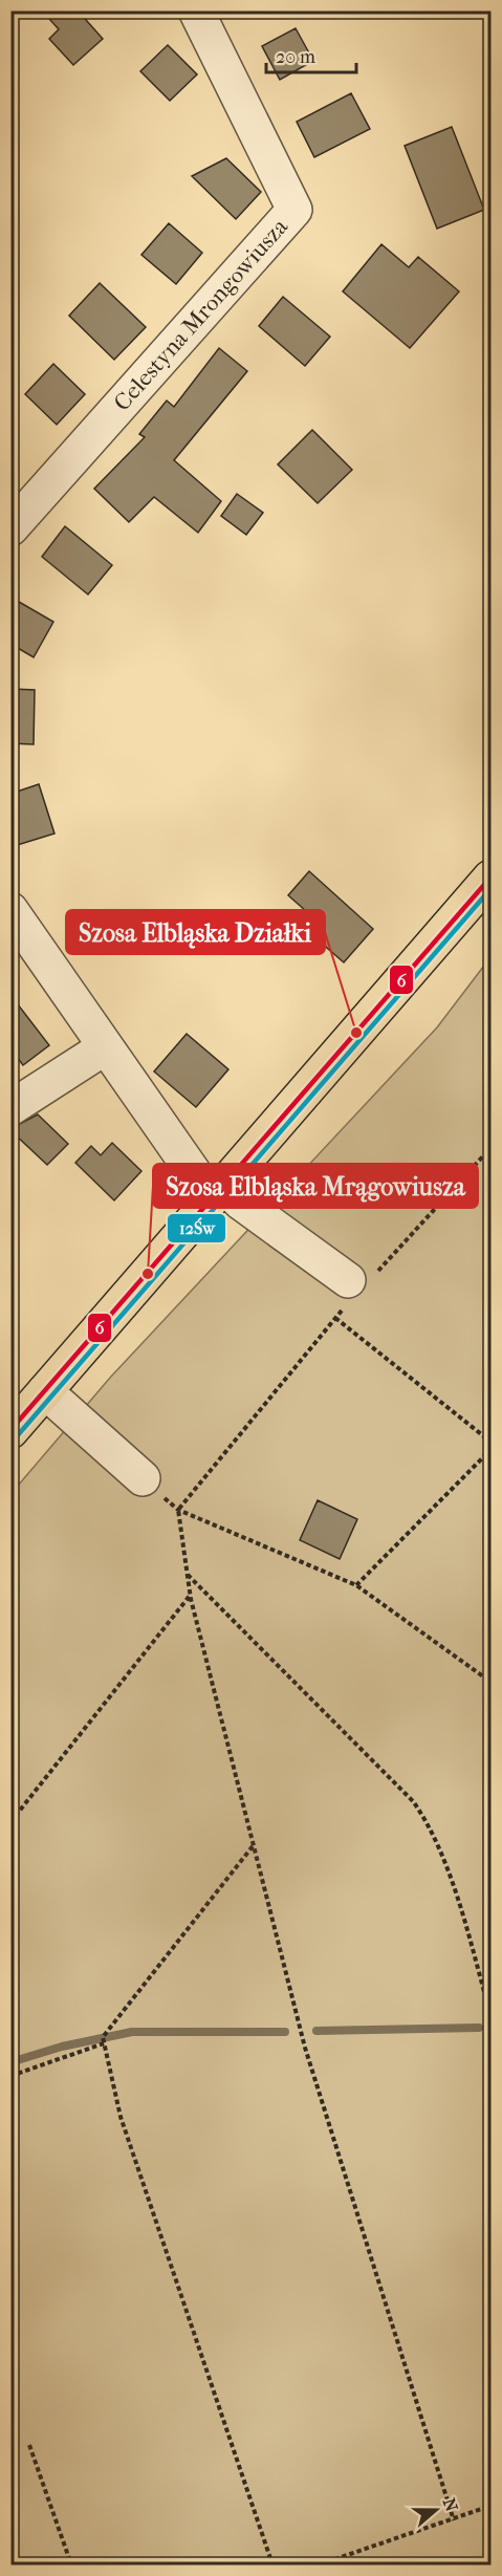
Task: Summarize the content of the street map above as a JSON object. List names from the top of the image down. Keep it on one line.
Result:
{"streets":{"street":["Celestyna Mrongowiusza"]},"places":["Szosa Elbląska Działki","Szosa Elbląska Mrągowiusza"],"lines":["transit line 6","transit line 12Św"],"scale_bar":"20 m","north":"right"}
